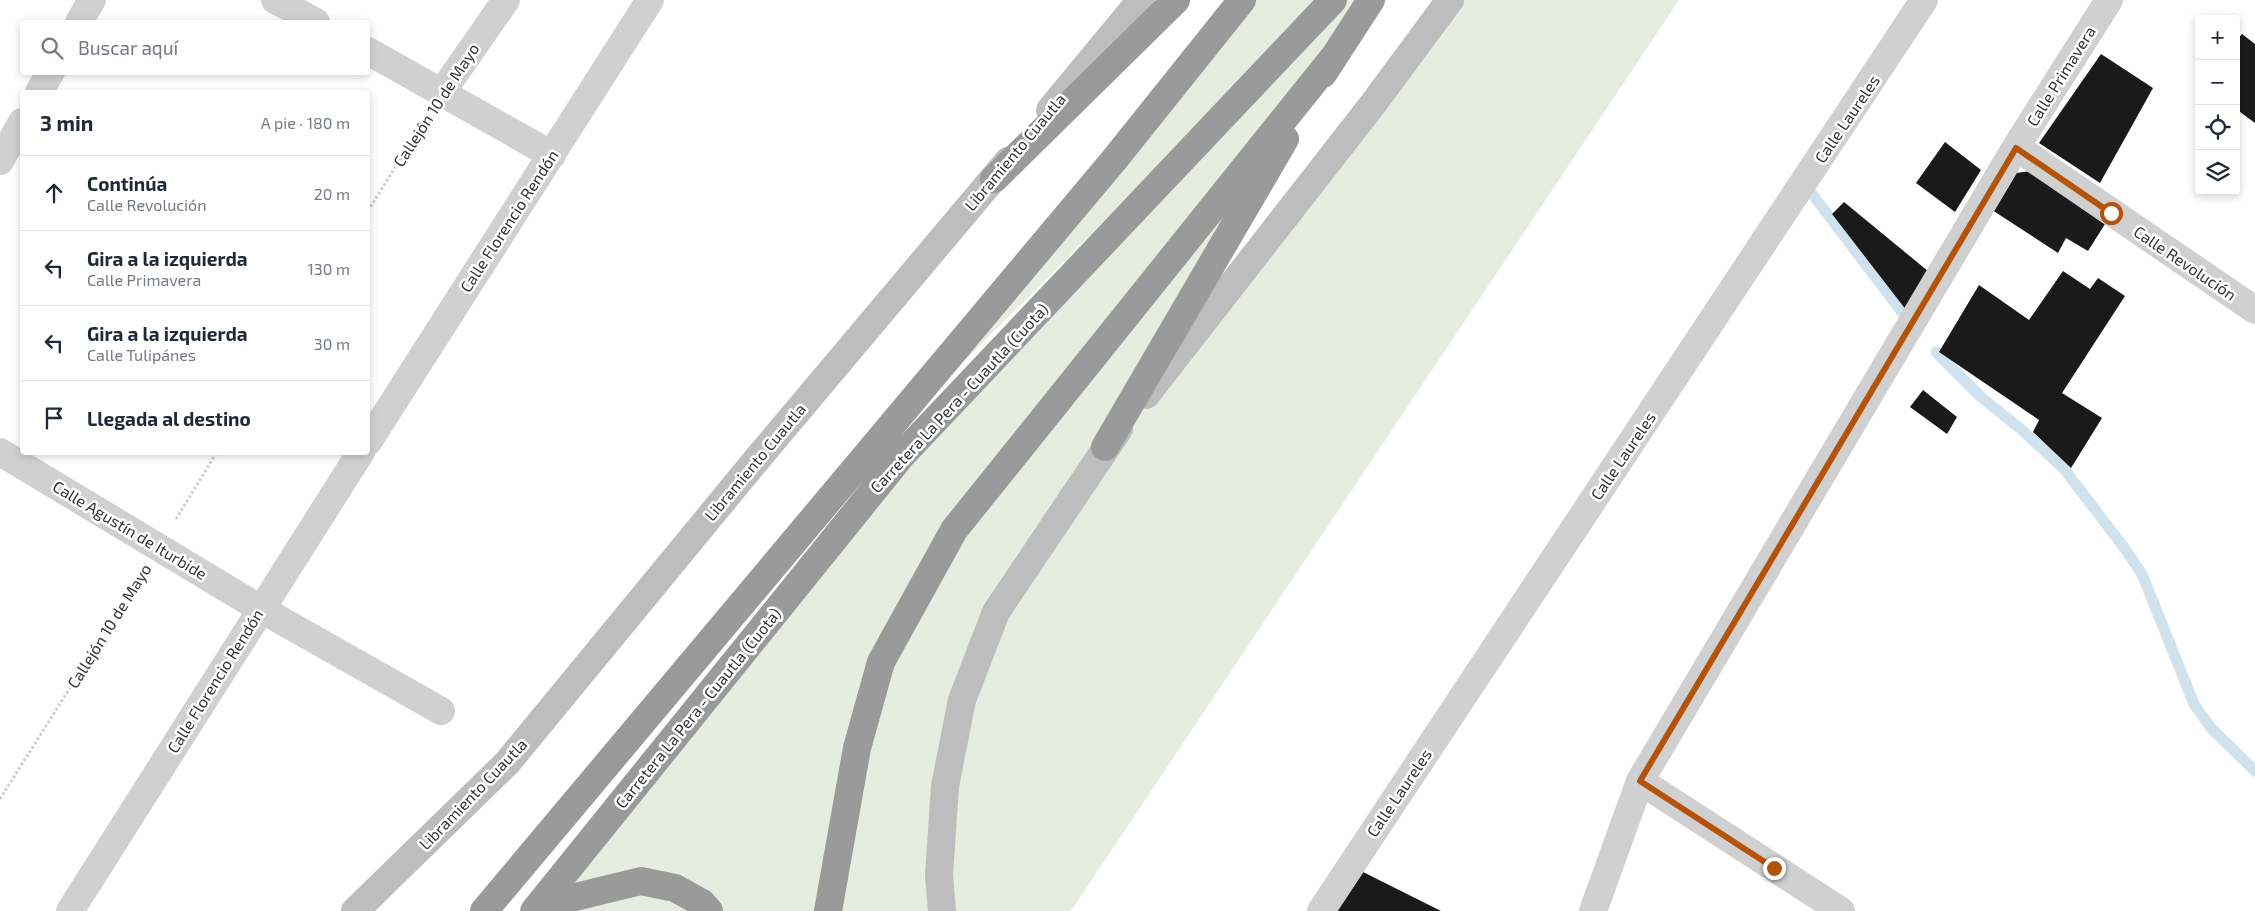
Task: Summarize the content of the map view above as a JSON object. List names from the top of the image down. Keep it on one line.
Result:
{"streets":{"highway":["Carretera La Pera - Cuautla (Cuota)"],"main road":["Libramiento Cuautla"],"street":["Calle Primavera","Callejón 10 de Mayo","Calle Laureles","Calle Florencio Rendón","Calle Revolución","Calle Agustín de Iturbide"]},"crossings":[["Calle Primavera","Calle Revolución"],["Callejón 10 de Mayo","Calle Agustín de Iturbide"],["Calle Florencio Rendón","Calle Agustín de Iturbide"]],"page":{"map_buttons":["+","−"],"search":"Buscar aquí","heading":["3 min","A pie · 180 m"],"list":[["Continúa","Calle Revolución","20 m"],["Gira a la izquierda","Calle Primavera","130 m"],["Gira a la izquierda","Calle Tulipánes","30 m"],"Llegada al destino"]}}
